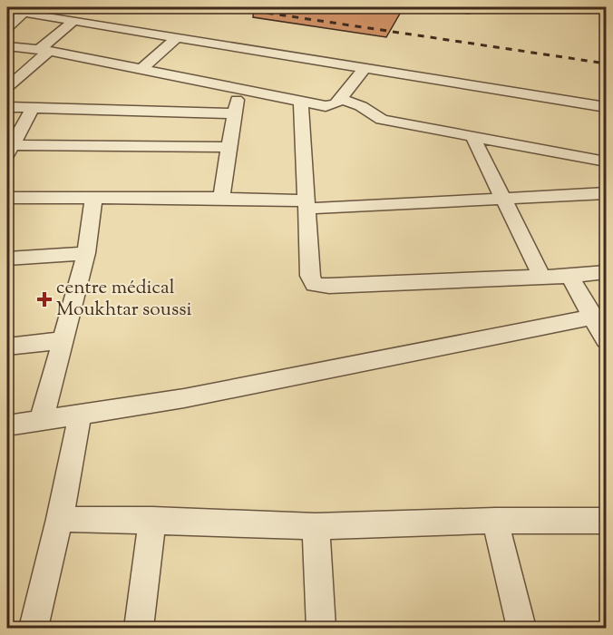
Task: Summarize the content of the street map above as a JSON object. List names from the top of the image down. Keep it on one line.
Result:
{"places":{"health":["centre médical Moukhtar soussi"]}}
